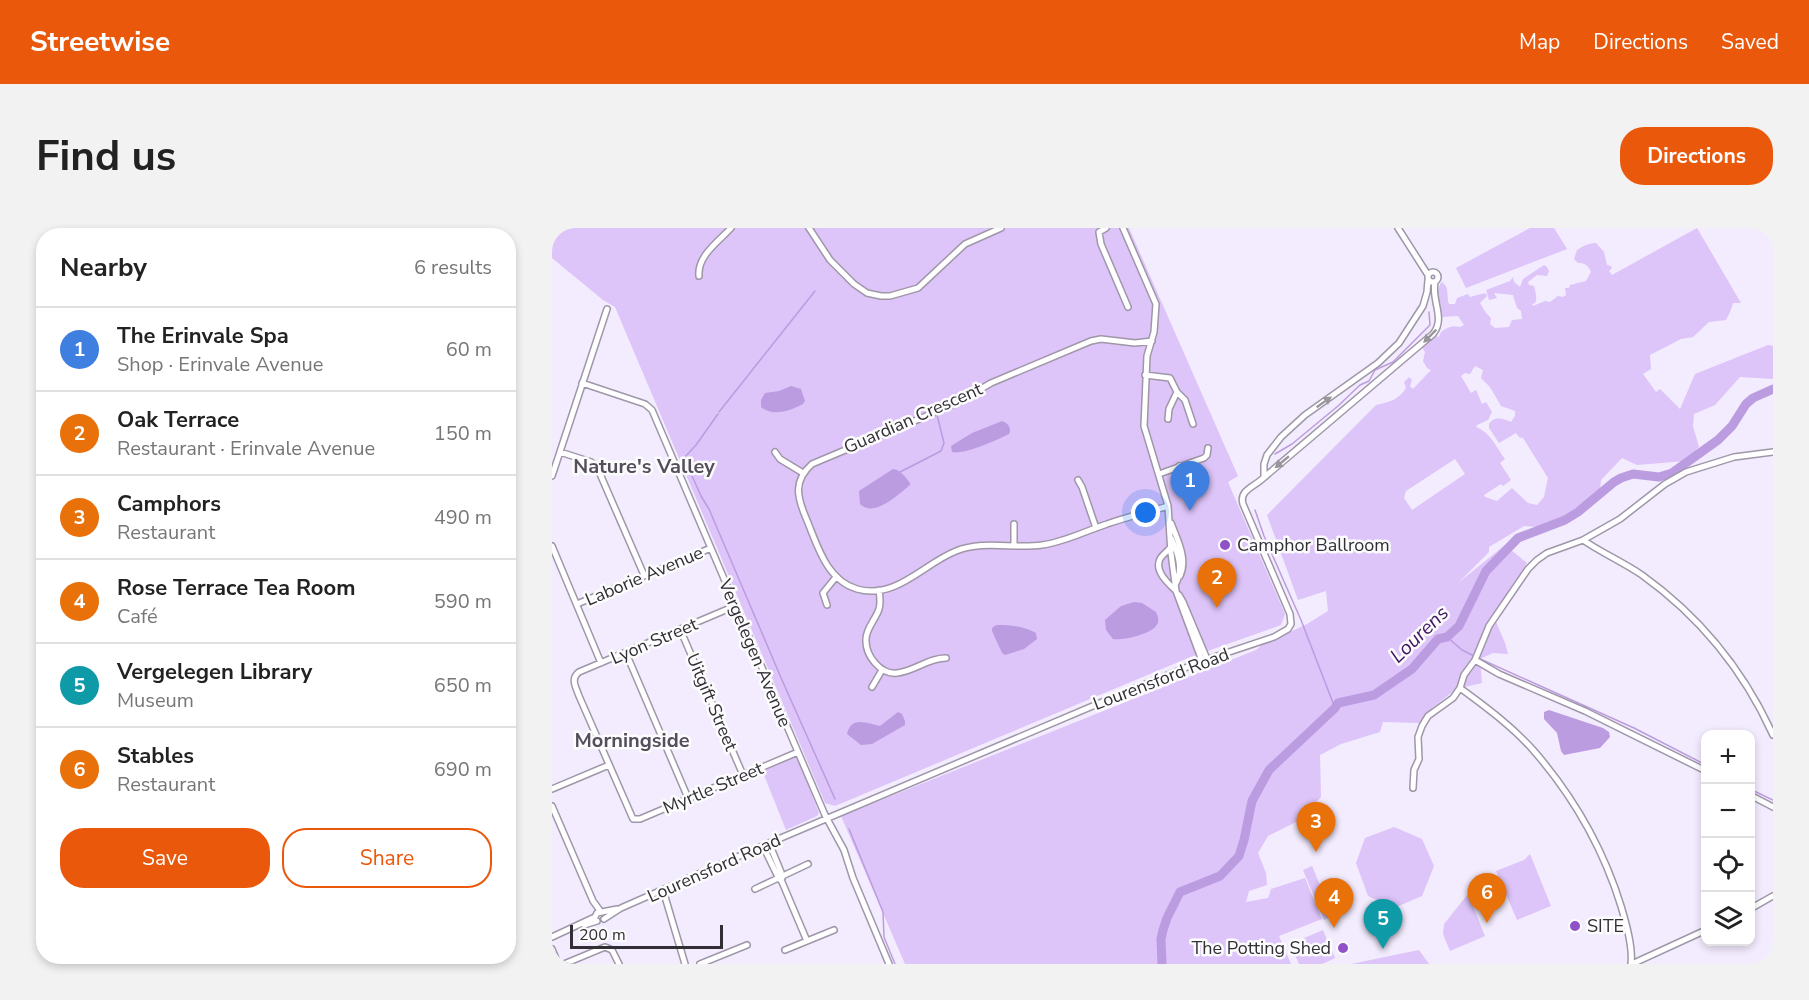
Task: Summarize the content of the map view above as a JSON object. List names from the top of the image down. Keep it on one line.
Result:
{"streets":{"street":["Guardian Crescent","Laborie Avenue","Lyon Street","Vergelegen Avenue","Lourensford Road","Uitgift Street","Myrtle Street"]},"crossings":[["Laborie Avenue","Vergelegen Avenue"],["Lyon Street","Vergelegen Avenue"],["Lyon Street","Uitgift Street"],["Lyon Street","Myrtle Street"],["Vergelegen Avenue","Lourensford Road"],["Vergelegen Avenue","Myrtle Street"],["Uitgift Street","Myrtle Street"]],"districts":["Nature's Valley","Morningside"],"water":["Lourens"],"places":["Camphor Ballroom","SITE","The Potting Shed"],"scale_bar":"200 m","page":{"header":"Streetwise","nav":["Map","Directions","Saved"],"buttons":["Directions",["Save","Share"]],"title":"Find us","heading":["Nearby","6 results"],"list":[{"mark":"1","name":"The Erinvale Spa","note":"Shop · Erinvale Avenue","value":"60 m"},{"mark":"2","name":"Oak Terrace","note":"Restaurant · Erinvale Avenue","value":"150 m"},{"mark":"3","name":"Camphors","note":"Restaurant","value":"490 m"},{"mark":"4","name":"Rose Terrace Tea Room","note":"Café","value":"590 m"},{"mark":"5","name":"Vergelegen Library","note":"Museum","value":"650 m"},{"mark":"6","name":"Stables","note":"Restaurant","value":"690 m"}],"pins":["1","2","3","6","4","5"],"map_buttons":["+","−"],"scale":"200 m"}}
